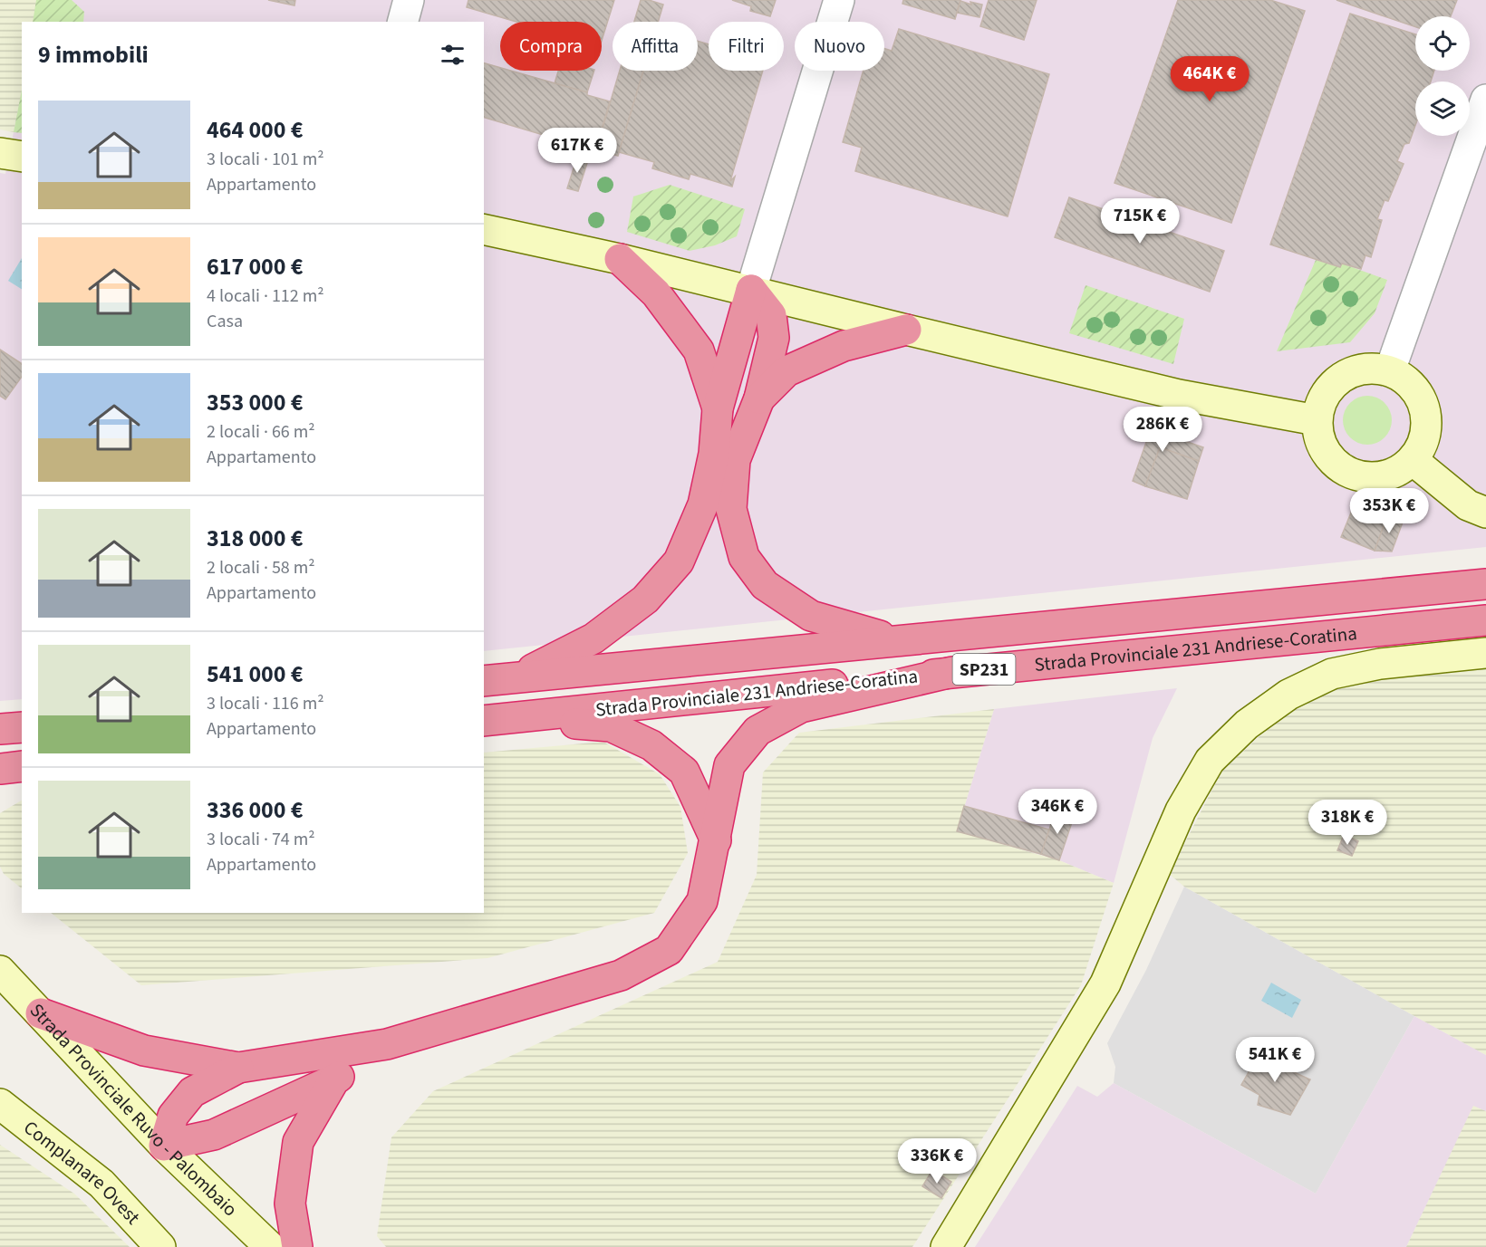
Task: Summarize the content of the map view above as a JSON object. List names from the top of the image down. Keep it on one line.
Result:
{"streets":{"highway":["Strada Provinciale 231 Andriese-Coratina","SP231"],"street":["Strada Provinciale Ruvo - Palombaio","Complanare Ovest"]},"page":{"chip":["Compra","Affitta","Filtri","Nuovo"],"heading":"9 immobili","price":["464K €","617K €","715K €","286K €","353K €","346K €","318K €","541K €","336K €"],"list":[{"name":"464 000 €","note":"3 locali · 101 m² · Appartamento"},{"name":"617 000 €","note":"4 locali · 112 m² · Casa"},{"name":"353 000 €","note":"2 locali · 66 m² · Appartamento"},{"name":"318 000 €","note":"2 locali · 58 m² · Appartamento"},{"name":"541 000 €","note":"3 locali · 116 m² · Appartamento"},{"name":"336 000 €","note":"3 locali · 74 m² · Appartamento"}]}}
